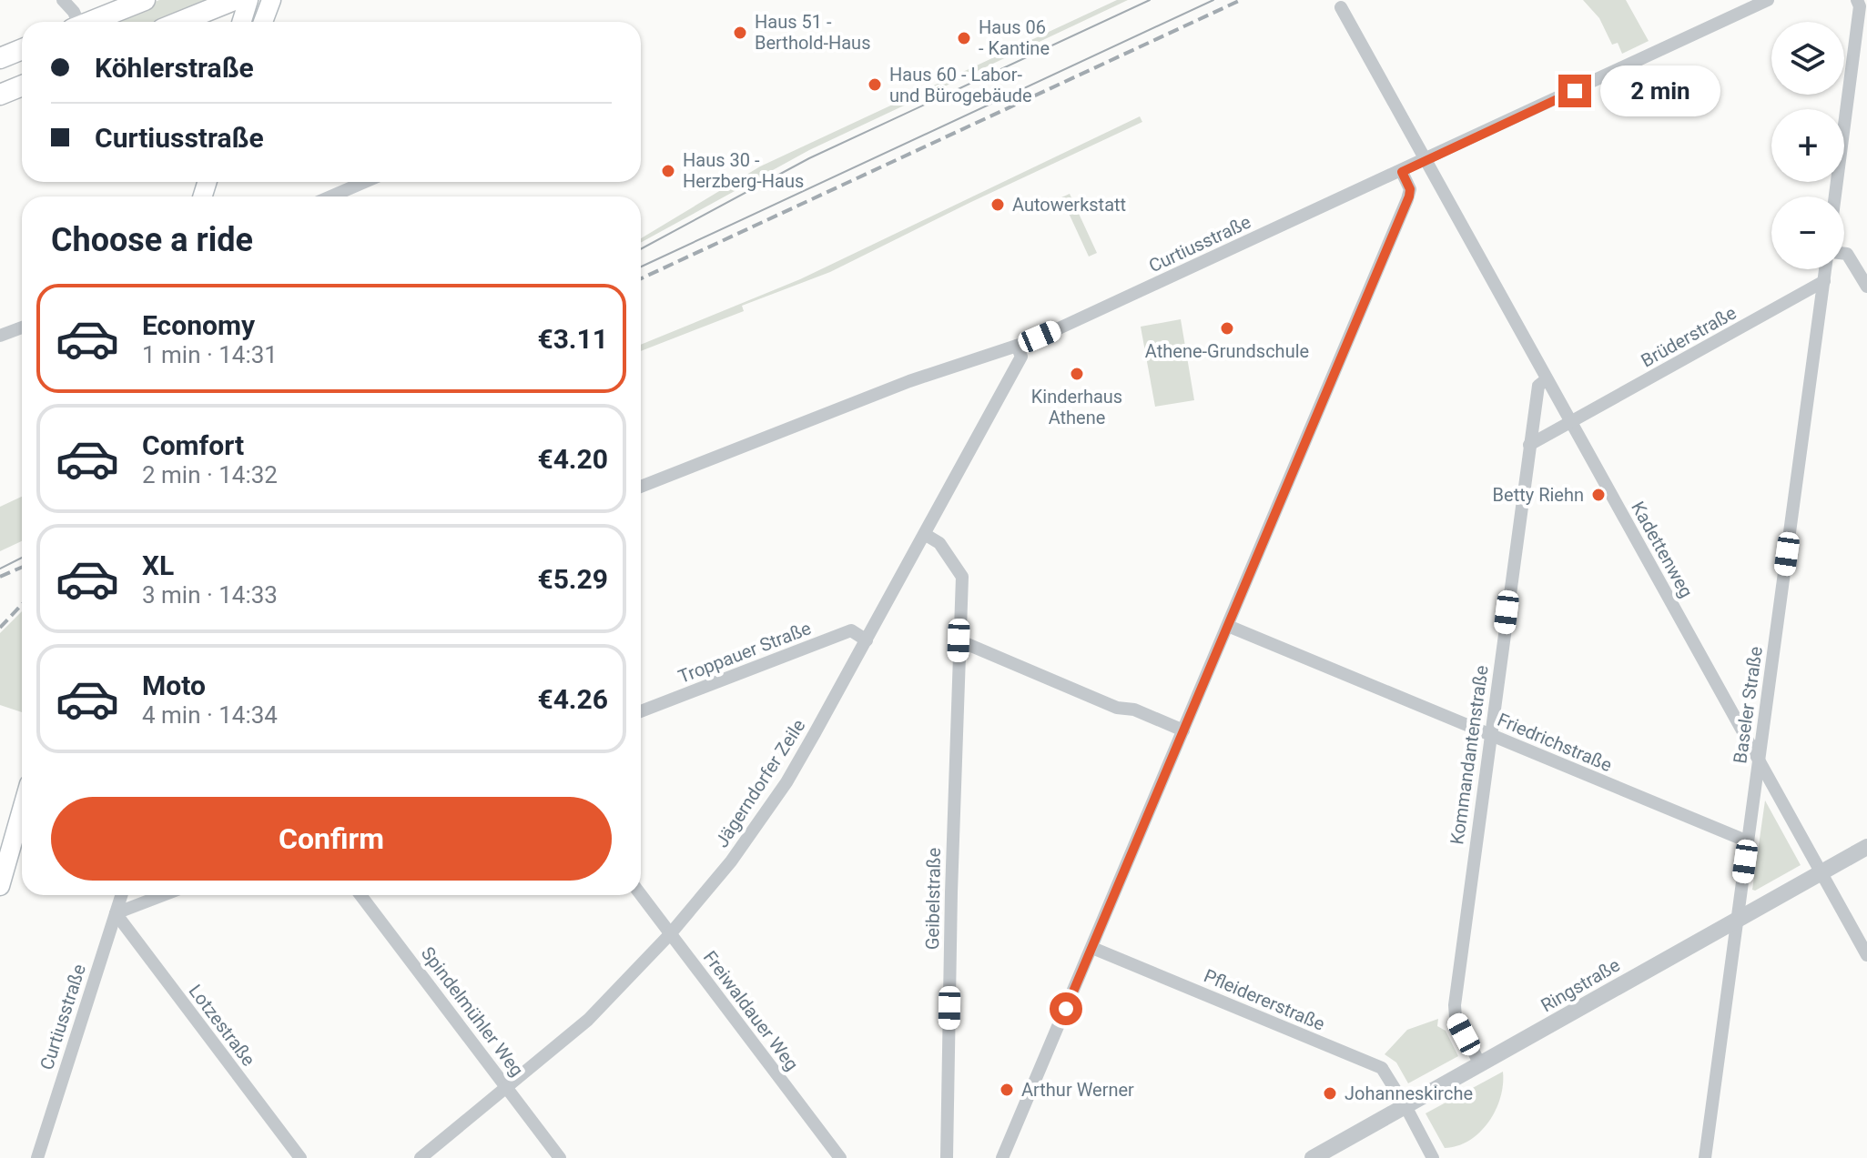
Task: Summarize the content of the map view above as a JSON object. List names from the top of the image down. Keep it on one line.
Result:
{"streets":{"street":["Curtiusstraße","Brüderstraße","Kadettenweg","Troppauer Straße","Baseler Straße","Friedrichstraße","Kommandantenstraße","Jägerndorfer Zeile","Geibelstraße","Ringstraße","Pfleidererstraße","Freiwaldauer Weg","Spindelmühler Weg","Lotzestraße"]},"crossings":[["Curtiusstraße","Kadettenweg"],["Curtiusstraße","Jägerndorfer Zeile"],["Curtiusstraße","Lotzestraße"],["Brüderstraße","Kadettenweg"],["Brüderstraße","Baseler Straße"],["Kadettenweg","Baseler Straße"],["Kadettenweg","Kommandantenstraße"],["Kadettenweg","Ringstraße"],["Troppauer Straße","Jägerndorfer Zeile"],["Baseler Straße","Friedrichstraße"],["Baseler Straße","Ringstraße"],["Friedrichstraße","Kommandantenstraße"],["Kommandantenstraße","Ringstraße"],["Jägerndorfer Zeile","Geibelstraße"],["Jägerndorfer Zeile","Freiwaldauer Weg"],["Jägerndorfer Zeile","Spindelmühler Weg"],["Ringstraße","Pfleidererstraße"]],"places":["Haus 51 - Berthold-Haus","Haus 06 - Kantine","Haus 60 - Labor- und Bürogebäude","Haus 30 - Herzberg-Haus","Autowerkstatt","Athene-Grundschule","Kinderhaus Athene","Betty Riehn","Arthur Werner","Johanneskirche"],"page":{"map_buttons":["+","−"],"banner":["Köhlerstraße","Curtiusstraße"],"bubble":"2 min","heading":"Choose a ride","list":[{"name":"Economy","note":"1 min · 14:31","value":"€3.11"},{"name":"Comfort","note":"2 min · 14:32","value":"€4.20"},{"name":"XL","note":"3 min · 14:33","value":"€5.29"},{"name":"Moto","note":"4 min · 14:34","value":"€4.26"}],"buttons":"Confirm"}}
